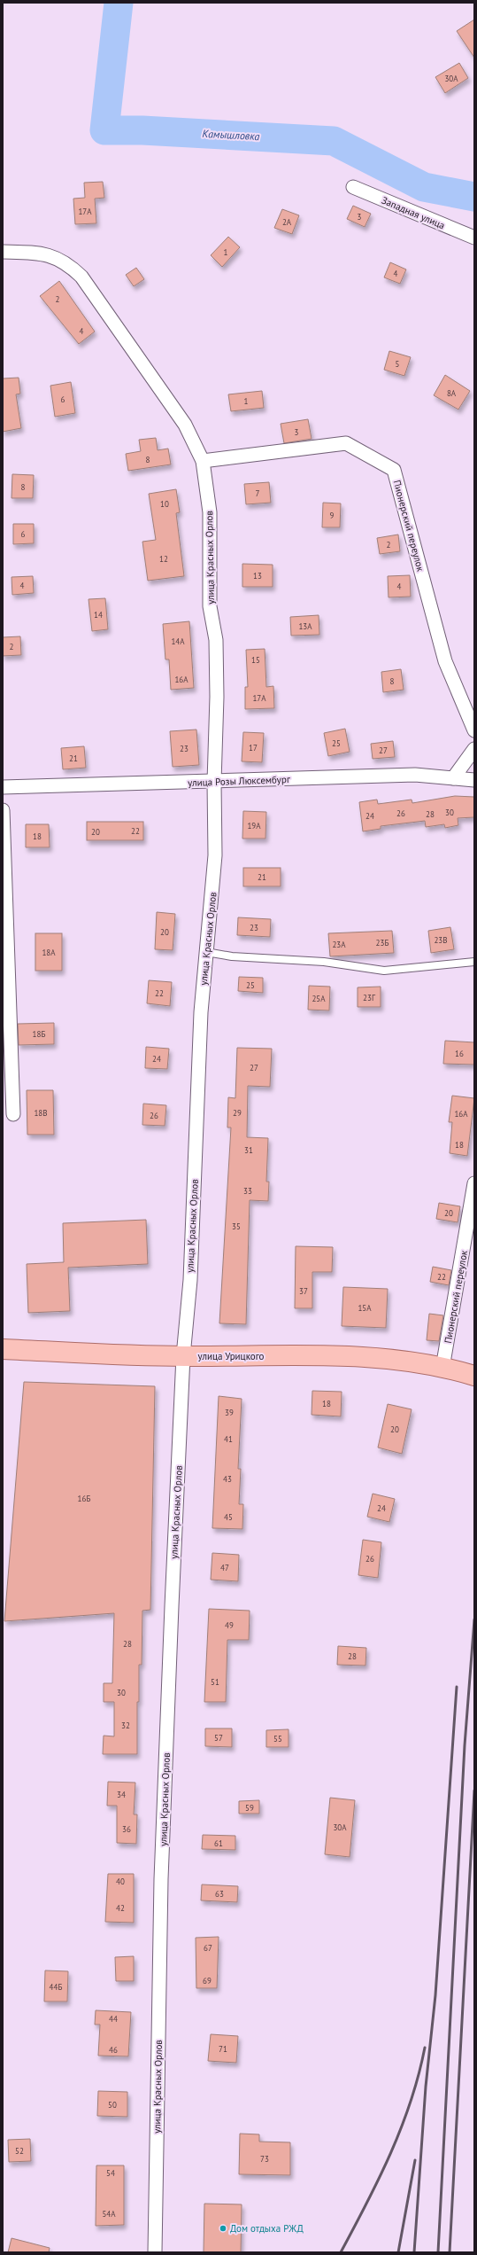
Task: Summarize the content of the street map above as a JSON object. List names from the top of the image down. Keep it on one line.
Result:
{"streets":{"main road":["улица Урицкого"],"street":["Западная улица","Пионерский переулок","улица Красных Орлов","улица Розы Люксембург"]},"crossings":[["Пионерский переулок","улица Красных Орлов"],["Пионерский переулок","улица Урицкого"],["улица Красных Орлов","улица Розы Люксембург"],["улица Красных Орлов","улица Урицкого"]],"water":["Камышловка"],"places":["Дом отдыха РЖД"],"house_numbers":["30А","17А","3","2А","1","4","2","4","5","8А","6","1","3","8","8","7","10","9","6","2","12","13","4","4","14","13А","14А","2","15","16А","8","17А","25","17","23","27","21","30","26","28","24","19А","22","20","18","21","23","20","23В","23Б","23А","18А","25","22","23Г","25А","18Б","16","24","27","18В","29","16А","26","18","31","33","20","35","22","37","15А","18","39","20","41","43","16Б","24","45","26","47","49","28","28","51","30","32","57","55","34","59","30А","36","61","40","63","42","67","69","44Б","44","71","46","50","52","73","54","54А"]}
